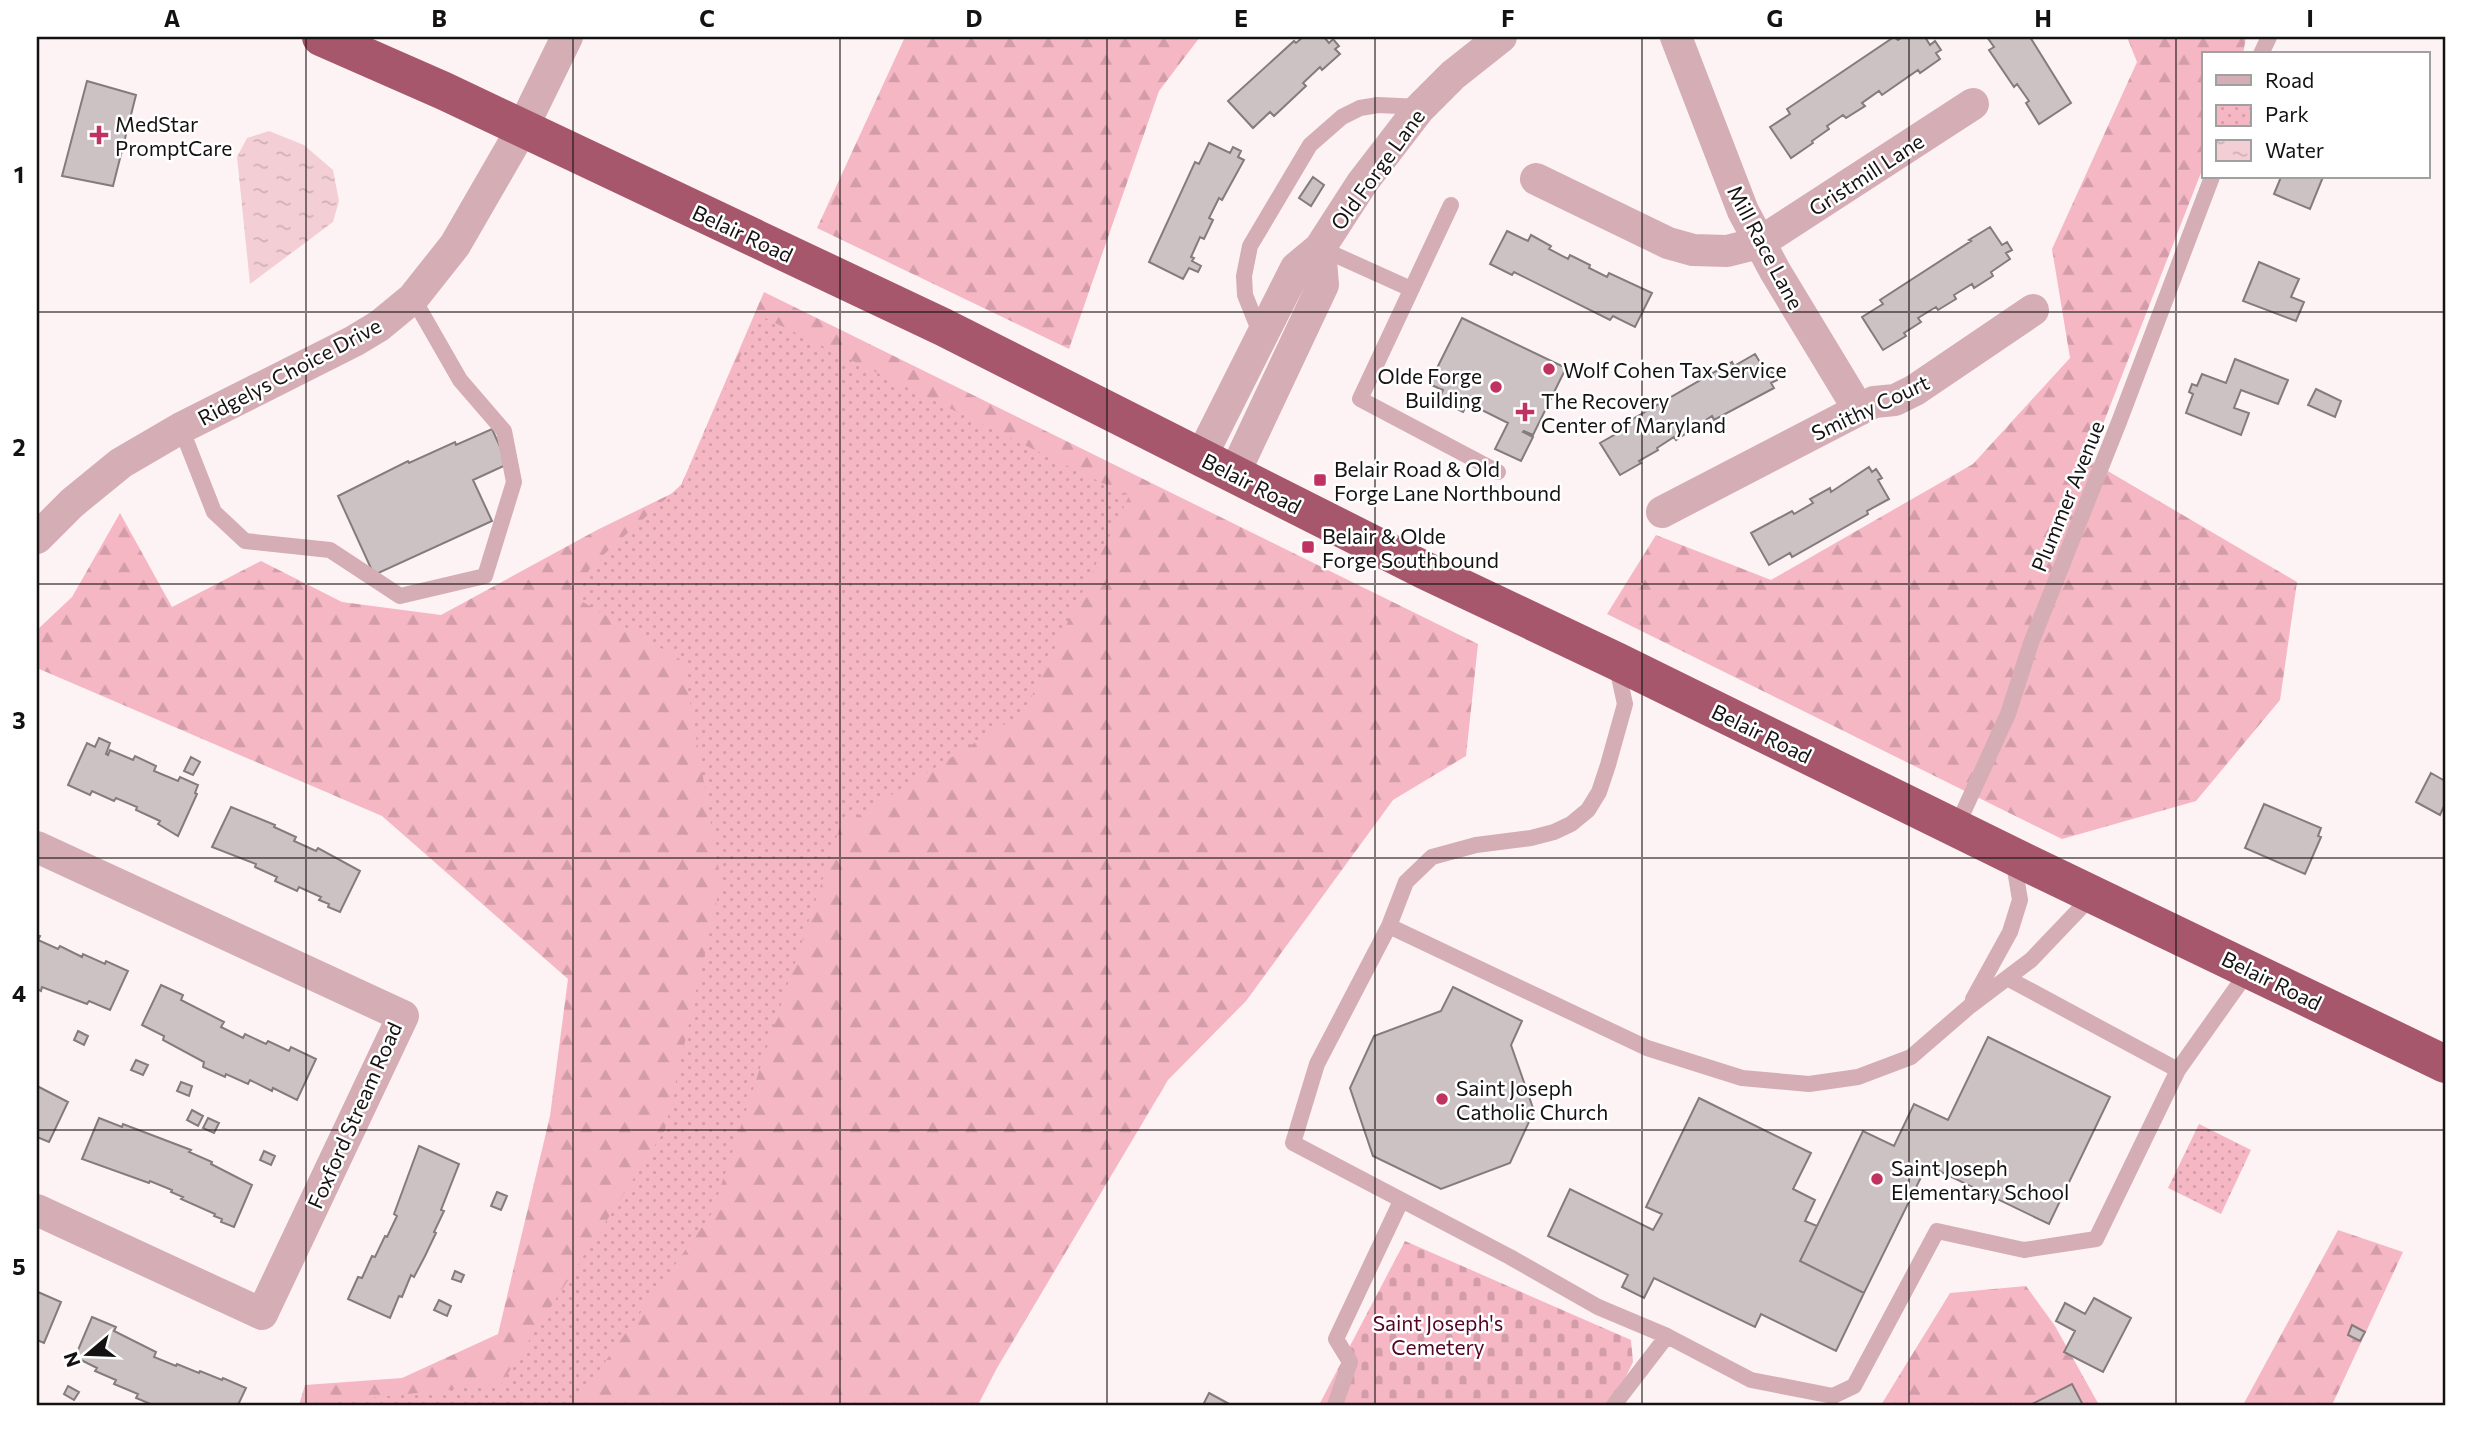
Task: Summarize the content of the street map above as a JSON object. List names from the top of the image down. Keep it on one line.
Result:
{"streets":{"highway":["Belair Road"],"street":["Old Forge Lane","Gristmill Lane","Mill Race Lane","Ridgelys Choice Drive","Smithy Court","Foxford Stream Road"],"lane":["Plummer Avenue"]},"crossings":[["Old Forge Lane","Belair Road"],["Gristmill Lane","Mill Race Lane"],["Belair Road","Ridgelys Choice Drive"],["Belair Road","Plummer Avenue"],["Mill Race Lane","Smithy Court"]],"parks":["Saint Joseph's Cemetery"],"places":{"health":["MedStar PromptCare","The Recovery Center of Maryland"],"other":["Wolf Cohen Tax Service","Olde Forge Building","Saint Joseph Catholic Church","Saint Joseph Elementary School"],"transit":["Belair Road & Old Forge Lane Northbound","Belair & Olde Forge Southbound"]},"legend":["Road","Park","Water"],"north":"left","grid":{"columns":["A","B","C","D","E","F","G","H","I"],"rows":["1","2","3","4","5"]}}
